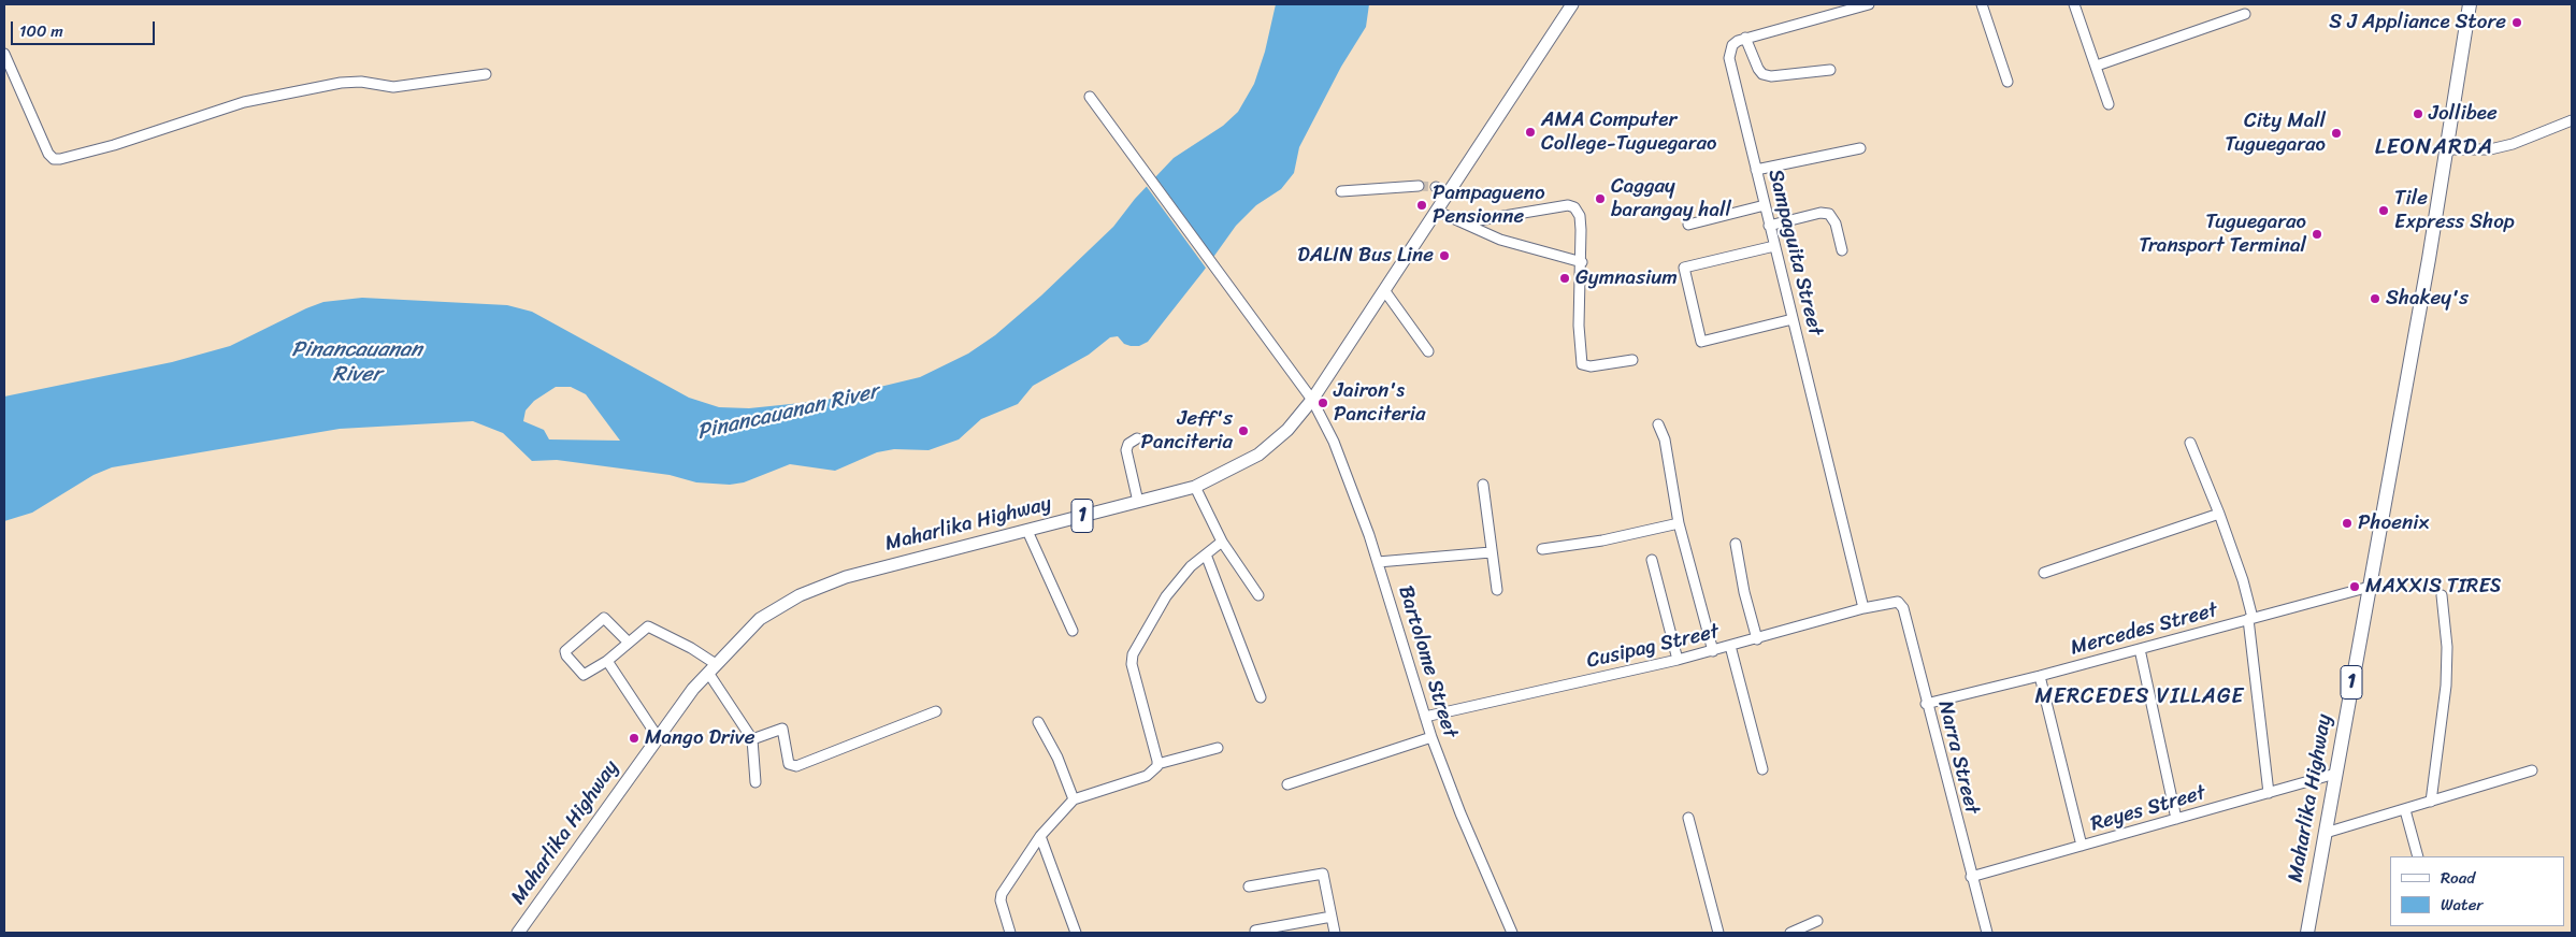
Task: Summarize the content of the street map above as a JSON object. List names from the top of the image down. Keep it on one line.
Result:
{"streets":{"highway":["1","Maharlika Highway"],"street":["Sampaguita Street","Mercedes Street","Cusipag Street","Bartolome Street","Narra Street","Reyes Street"]},"crossings":[["Sampaguita Street","Cusipag Street"],["Maharlika Highway","Mercedes Street"],["Maharlika Highway","Bartolome Street"],["Maharlika Highway","Reyes Street"],["Mercedes Street","Narra Street"],["Cusipag Street","Bartolome Street"],["Cusipag Street","Narra Street"],["Narra Street","Reyes Street"]],"districts":["LEONARDA","MERCEDES VILLAGE"],"water":["Pinancauanan River"],"places":["S J Appliance Store","Jollibee","AMA Computer College-Tuguegarao","City Mall Tuguegarao","Caggay barangay hall","Pampagueno Pensionne","Tile Express Shop","Tuguegarao Transport Terminal","DALIN Bus Line","Gymnasium","Shakey's","Jairon's Panciteria","Jeff's Panciteria","Phoenix","MAXXIS TIRES","Mango Drive"],"legend":["Road","Water"],"scale_bar":"100 m"}
